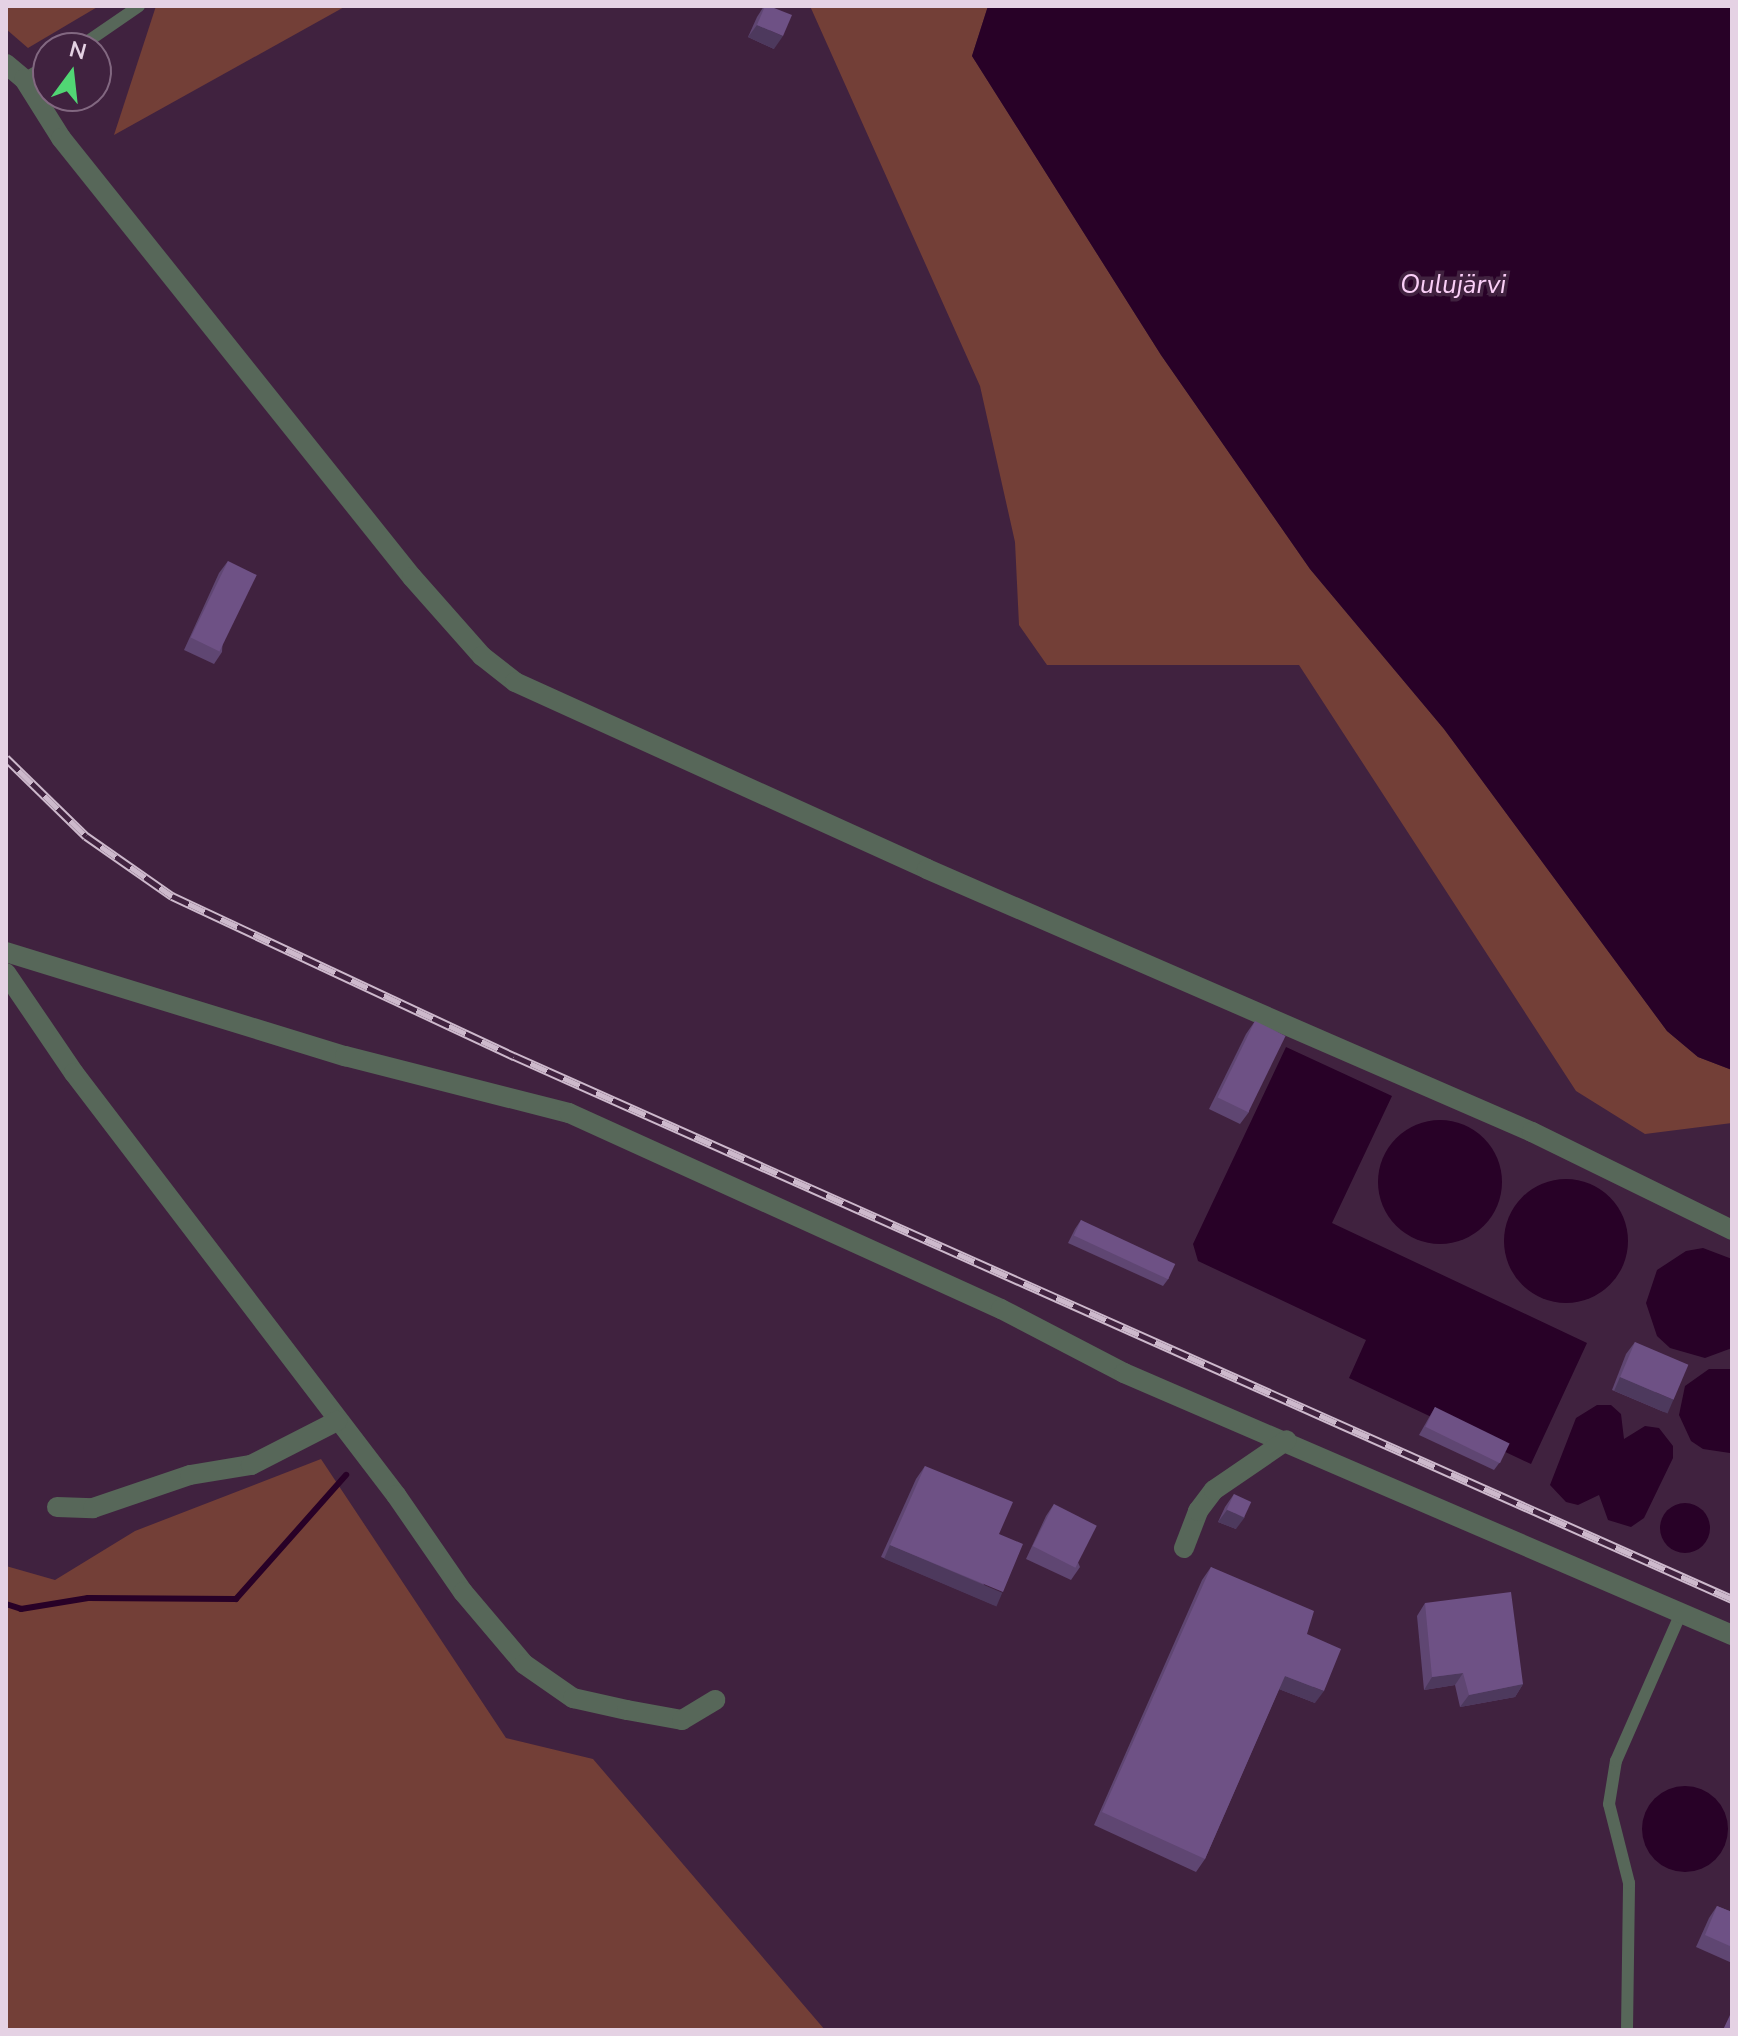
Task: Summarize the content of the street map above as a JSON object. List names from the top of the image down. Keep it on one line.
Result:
{"water":["Oulujärvi"],"north":"top"}
